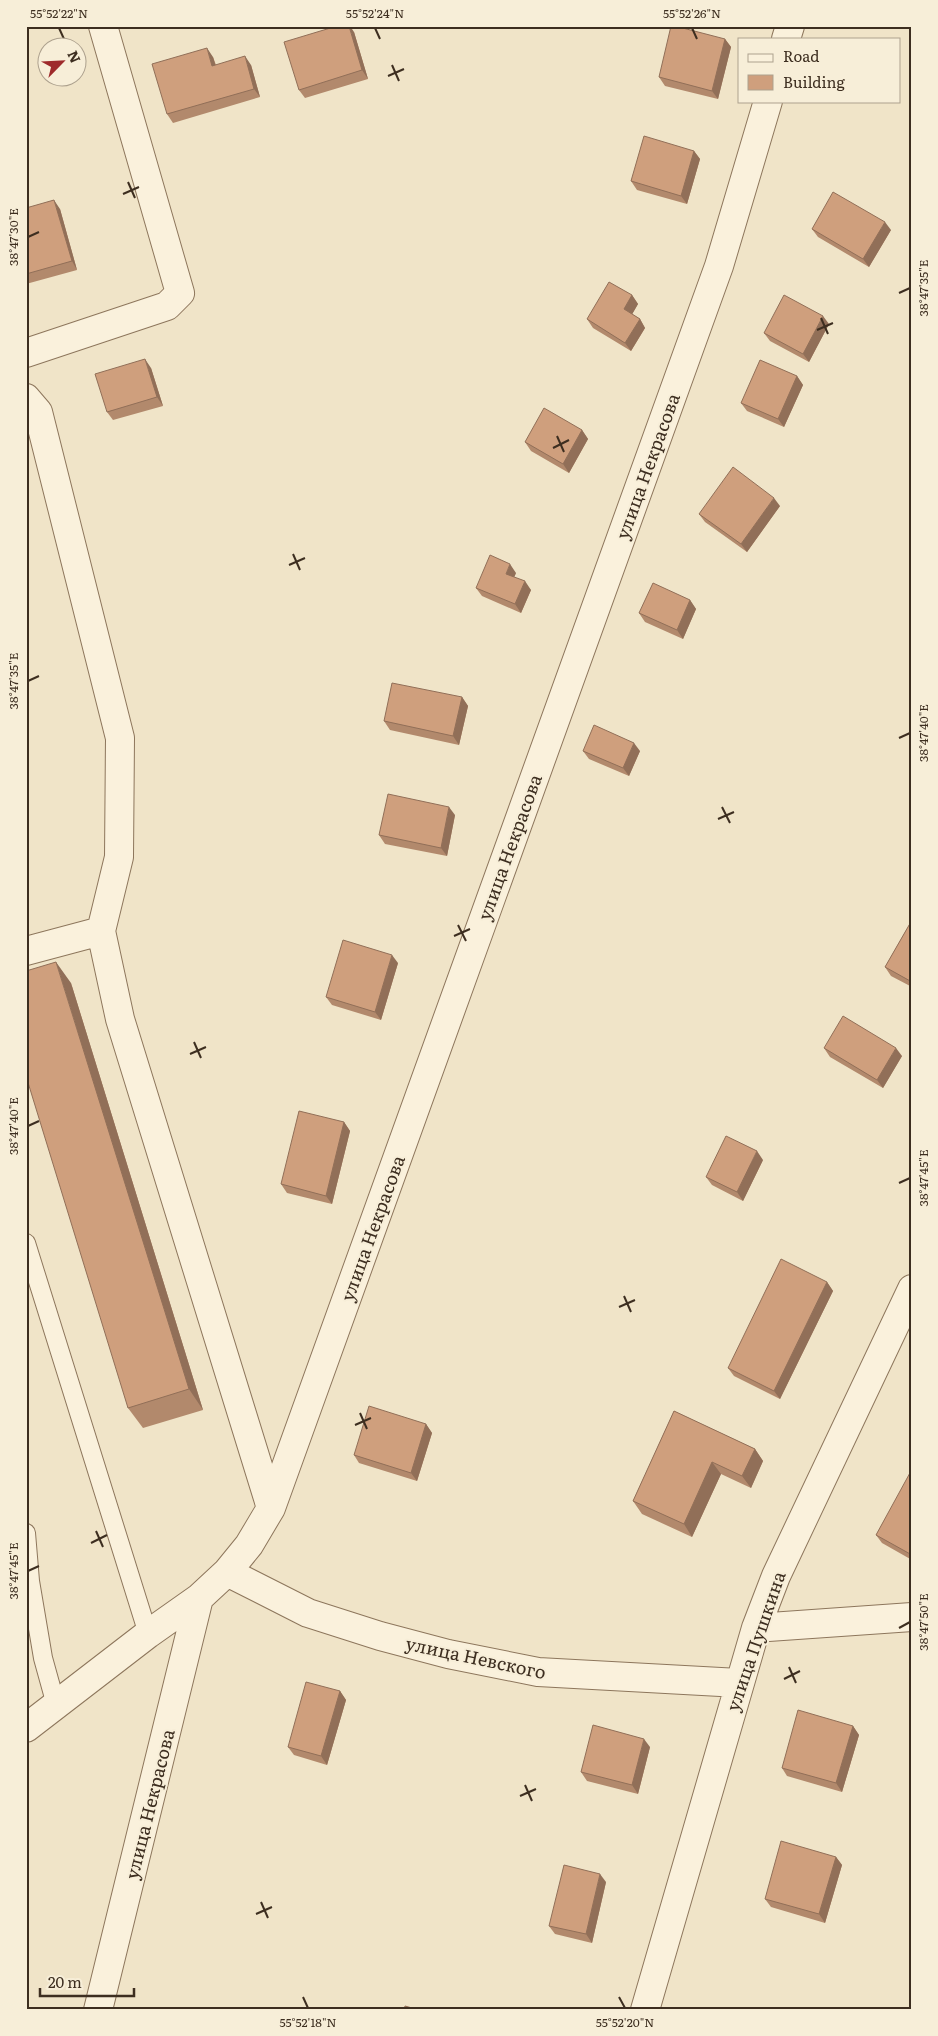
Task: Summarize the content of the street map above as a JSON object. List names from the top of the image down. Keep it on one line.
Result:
{"streets":{"street":["улица Некрасова","улица Пушкина","улица Невского"]},"crossings":[["улица Некрасова","улица Невского"],["улица Пушкина","улица Невского"]],"legend":["Road","Building"],"scale_bar":"20 m","north":"top right","coordinates":["55°52'22\"N","55°52'24\"N","55°52'26\"N","38°47'30\"E","38°47'35\"E","38°47'40\"E","38°47'45\"E","38°47'50\"E","55°52'18\"N","55°52'20\"N"]}
